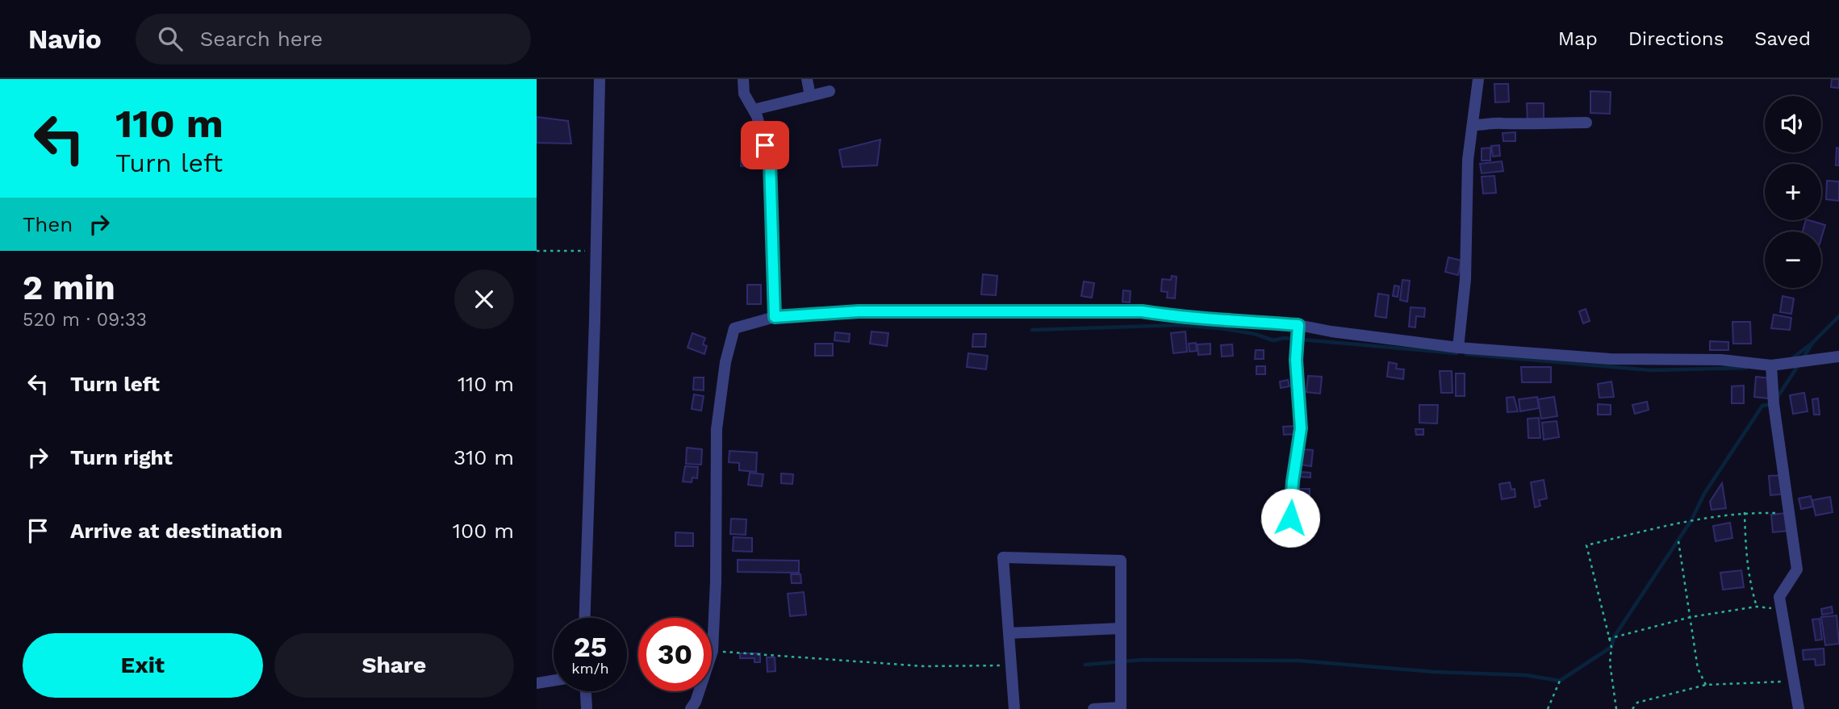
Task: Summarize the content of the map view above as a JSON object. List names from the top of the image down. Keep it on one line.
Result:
{"page":{"header":"Navio","search":"Search here","nav":["Map","Directions","Saved"],"turn":["110 m","Turn left"],"map_buttons":["+","−"],"then":"Then","heading":["2 min","520 m · 09:33"],"list":[{"name":"Turn left","value":"110 m"},{"name":"Turn right","value":"310 m"},{"name":"Arrive at destination","value":"100 m"}],"speed":"25 km/h","limit":"30","buttons":["Exit","Share"]}}
